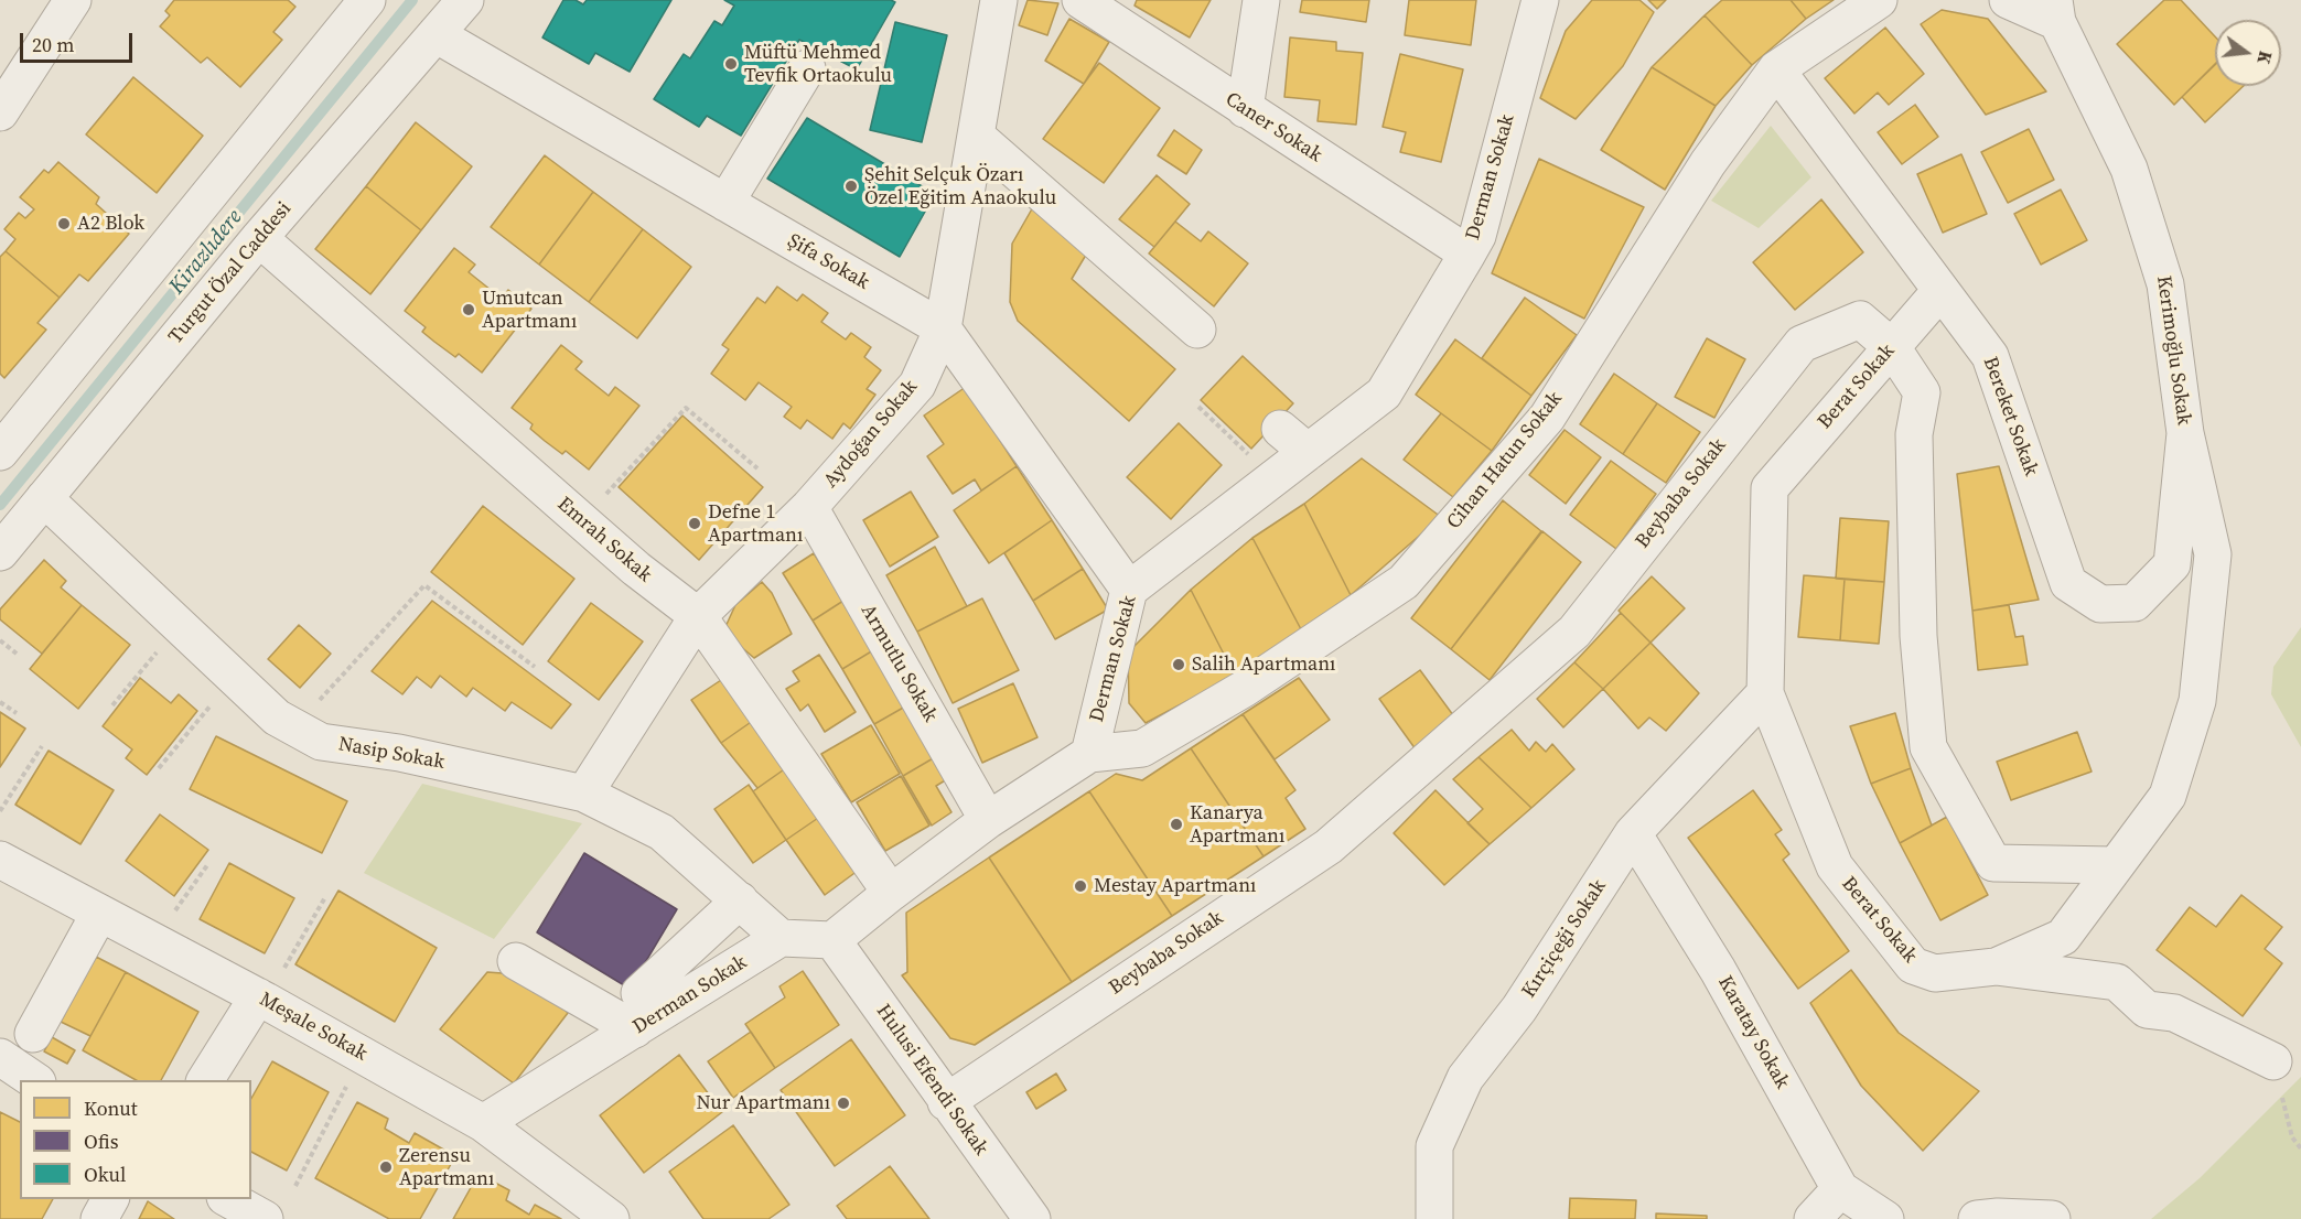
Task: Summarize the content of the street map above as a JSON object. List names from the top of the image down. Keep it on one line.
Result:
{"streets":{"street":["Caner Sokak","Derman Sokak","Şifa Sokak","Turgut Özal Caddesi","Kerimoğlu Sokak","Berat Sokak","Bereket Sokak","Aydoğan Sokak","Cihan Hatun Sokak","Beybaba Sokak","Emrah Sokak","Armutlu Sokak","Nasip Sokak","Kırçiçeği Sokak","Meşale Sokak","Karatay Sokak","Hulusi Efendi Sokak"]},"crossings":[["Caner Sokak","Derman Sokak"],["Derman Sokak","Şifa Sokak"],["Derman Sokak","Cihan Hatun Sokak"],["Derman Sokak","Nasip Sokak"],["Derman Sokak","Meşale Sokak"],["Şifa Sokak","Turgut Özal Caddesi"],["Şifa Sokak","Aydoğan Sokak"],["Turgut Özal Caddesi","Emrah Sokak"],["Turgut Özal Caddesi","Nasip Sokak"],["Kerimoğlu Sokak","Berat Sokak"],["Kerimoğlu Sokak","Bereket Sokak"],["Berat Sokak","Bereket Sokak"],["Berat Sokak","Beybaba Sokak"],["Berat Sokak","Kırçiçeği Sokak"],["Bereket Sokak","Cihan Hatun Sokak"],["Aydoğan Sokak","Emrah Sokak"],["Aydoğan Sokak","Armutlu Sokak"],["Aydoğan Sokak","Nasip Sokak"],["Beybaba Sokak","Hulusi Efendi Sokak"],["Kırçiçeği Sokak","Karatay Sokak"]],"water":["Kirazlıdere"],"places":["Müftü Mehmed Tevfik Ortaokulu","Şehit Selçuk Özarı Özel Eğitim Anaokulu","A2 Blok","Umutcan Apartmanı","Defne 1 Apartmanı","Salih Apartmanı","Kanarya Apartmanı","Mestay Apartmanı","Nur Apartmanı","Zerensu Apartmanı"],"legend":["Konut","Ofis","Okul"],"scale_bar":"20 m","north":"right"}
